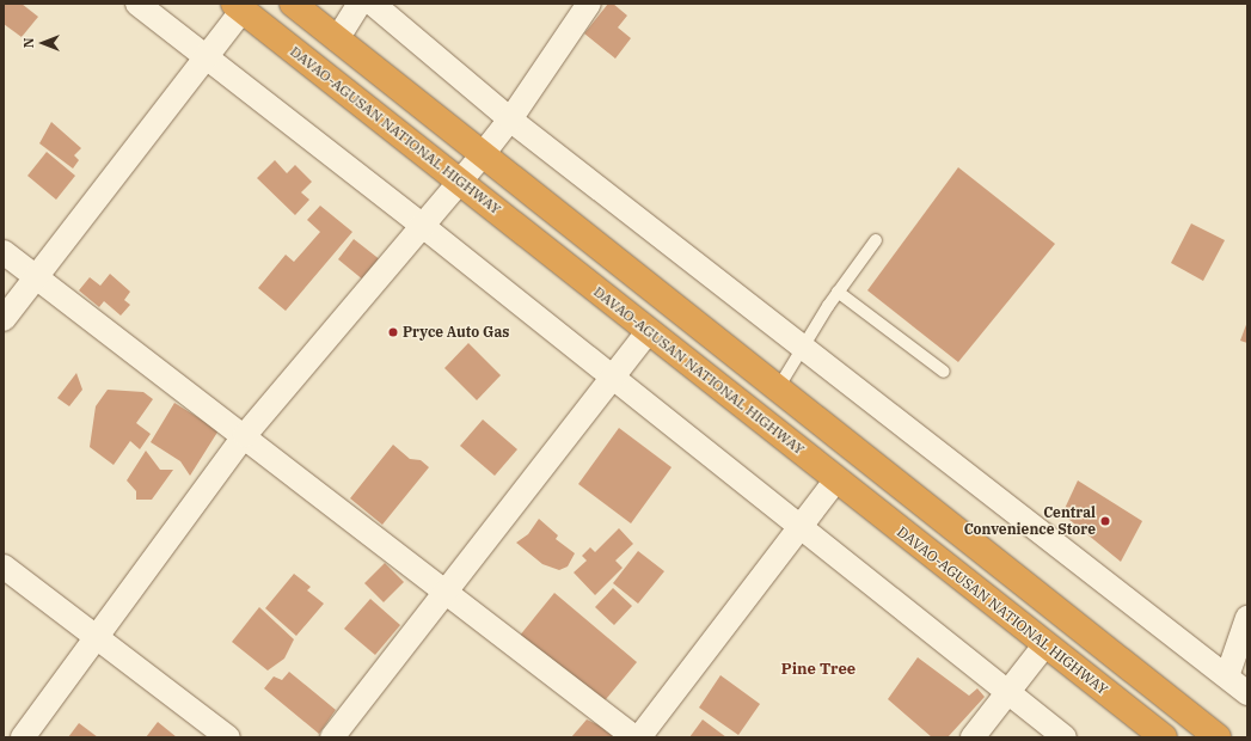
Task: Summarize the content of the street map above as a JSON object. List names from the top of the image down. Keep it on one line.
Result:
{"streets":{"highway":["DAVAO-AGUSAN NATIONAL HIGHWAY"]},"districts":["Pine Tree"],"places":["Pryce Auto Gas","Central Convenience Store"],"north":"left"}
